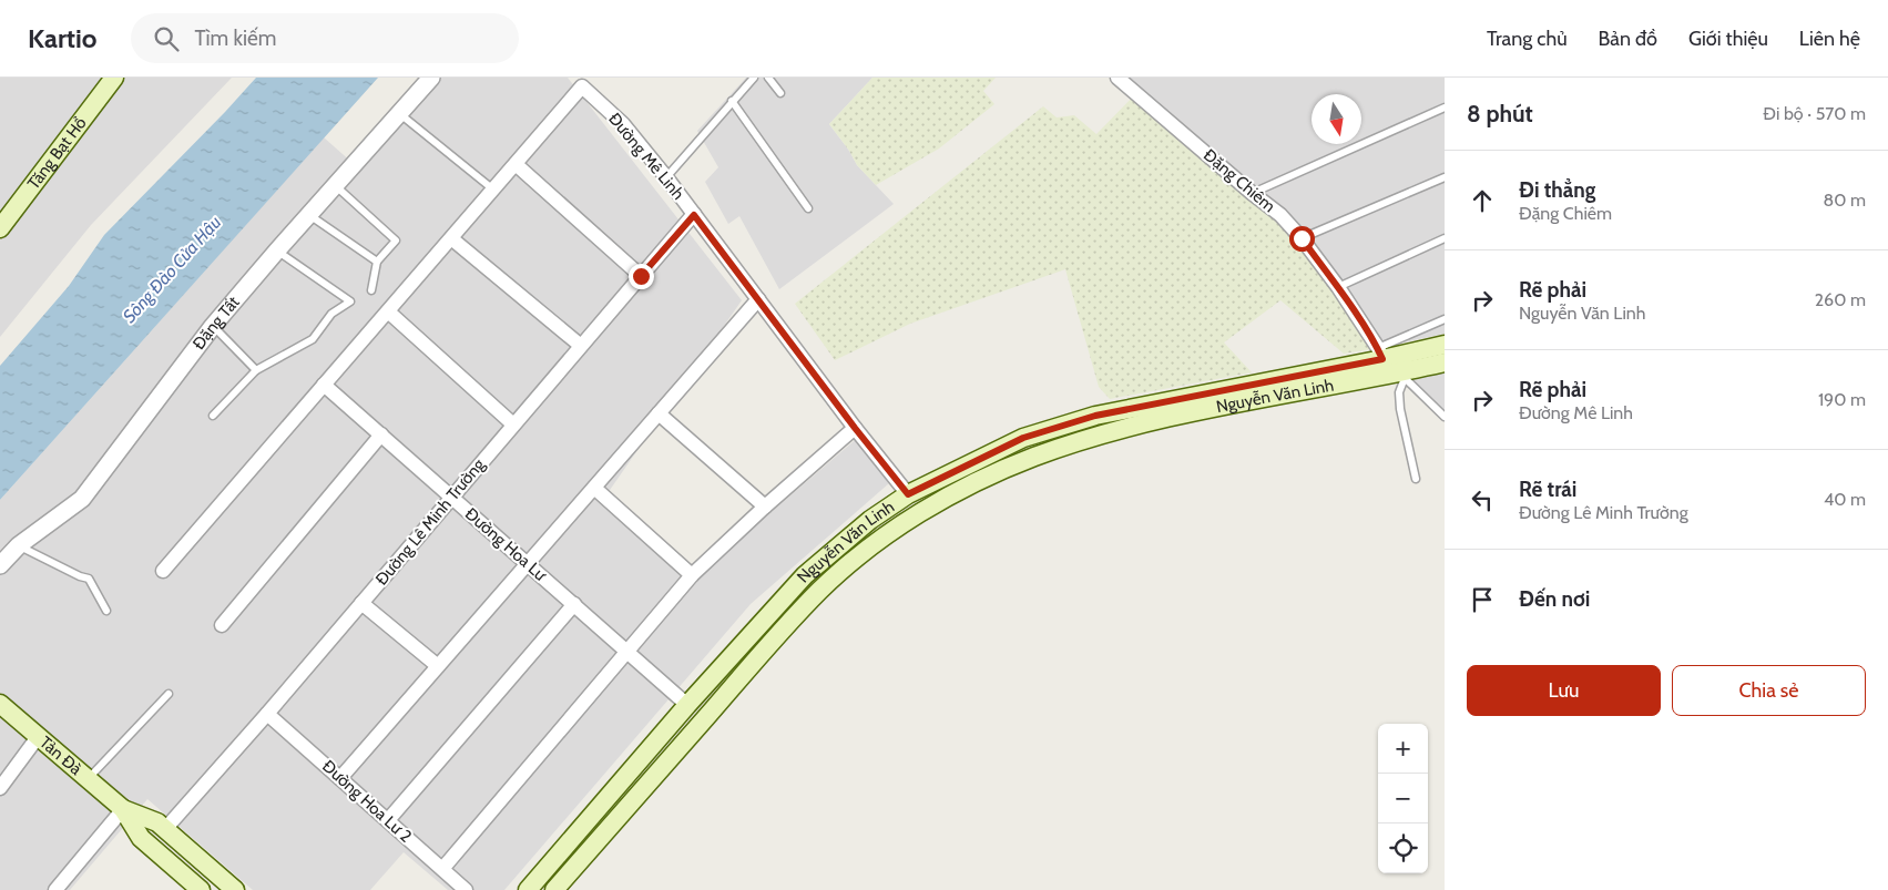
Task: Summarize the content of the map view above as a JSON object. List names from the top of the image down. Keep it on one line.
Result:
{"streets":{"main road":["Tăng Bạt Hổ","Nguyễn Văn Linh","Tản Đà"],"street":["Đường Mê Linh","Đặng Chiêm","Đặng Tất","Đường Lê Minh Trường","Đường Hoa Lư","Đường Hoa Lư 2"]},"crossings":[["Đường Mê Linh","Nguyễn Văn Linh"],["Đường Mê Linh","Đường Lê Minh Trường"],["Đặng Chiêm","Nguyễn Văn Linh"],["Nguyễn Văn Linh","Đường Hoa Lư"],["Đường Lê Minh Trường","Đường Hoa Lư"],["Đường Lê Minh Trường","Tản Đà"],["Đường Lê Minh Trường","Đường Hoa Lư 2"]],"water":["Sông Đào Cửa Hậu"],"north":"bottom","page":{"header":"Kartio","search":"Tìm kiếm","nav":["Trang chủ","Bản đồ","Giới thiệu","Liên hệ"],"heading":["8 phút","Đi bộ · 570 m"],"list":[["Đi thẳng","Đặng Chiêm","80 m"],["Rẽ phải","Nguyễn Văn Linh","260 m"],["Rẽ phải","Đường Mê Linh","190 m"],["Rẽ trái","Đường Lê Minh Trường","40 m"],"Đến nơi"],"buttons":["Lưu","Chia sẻ"],"map_buttons":["+","−"]}}
